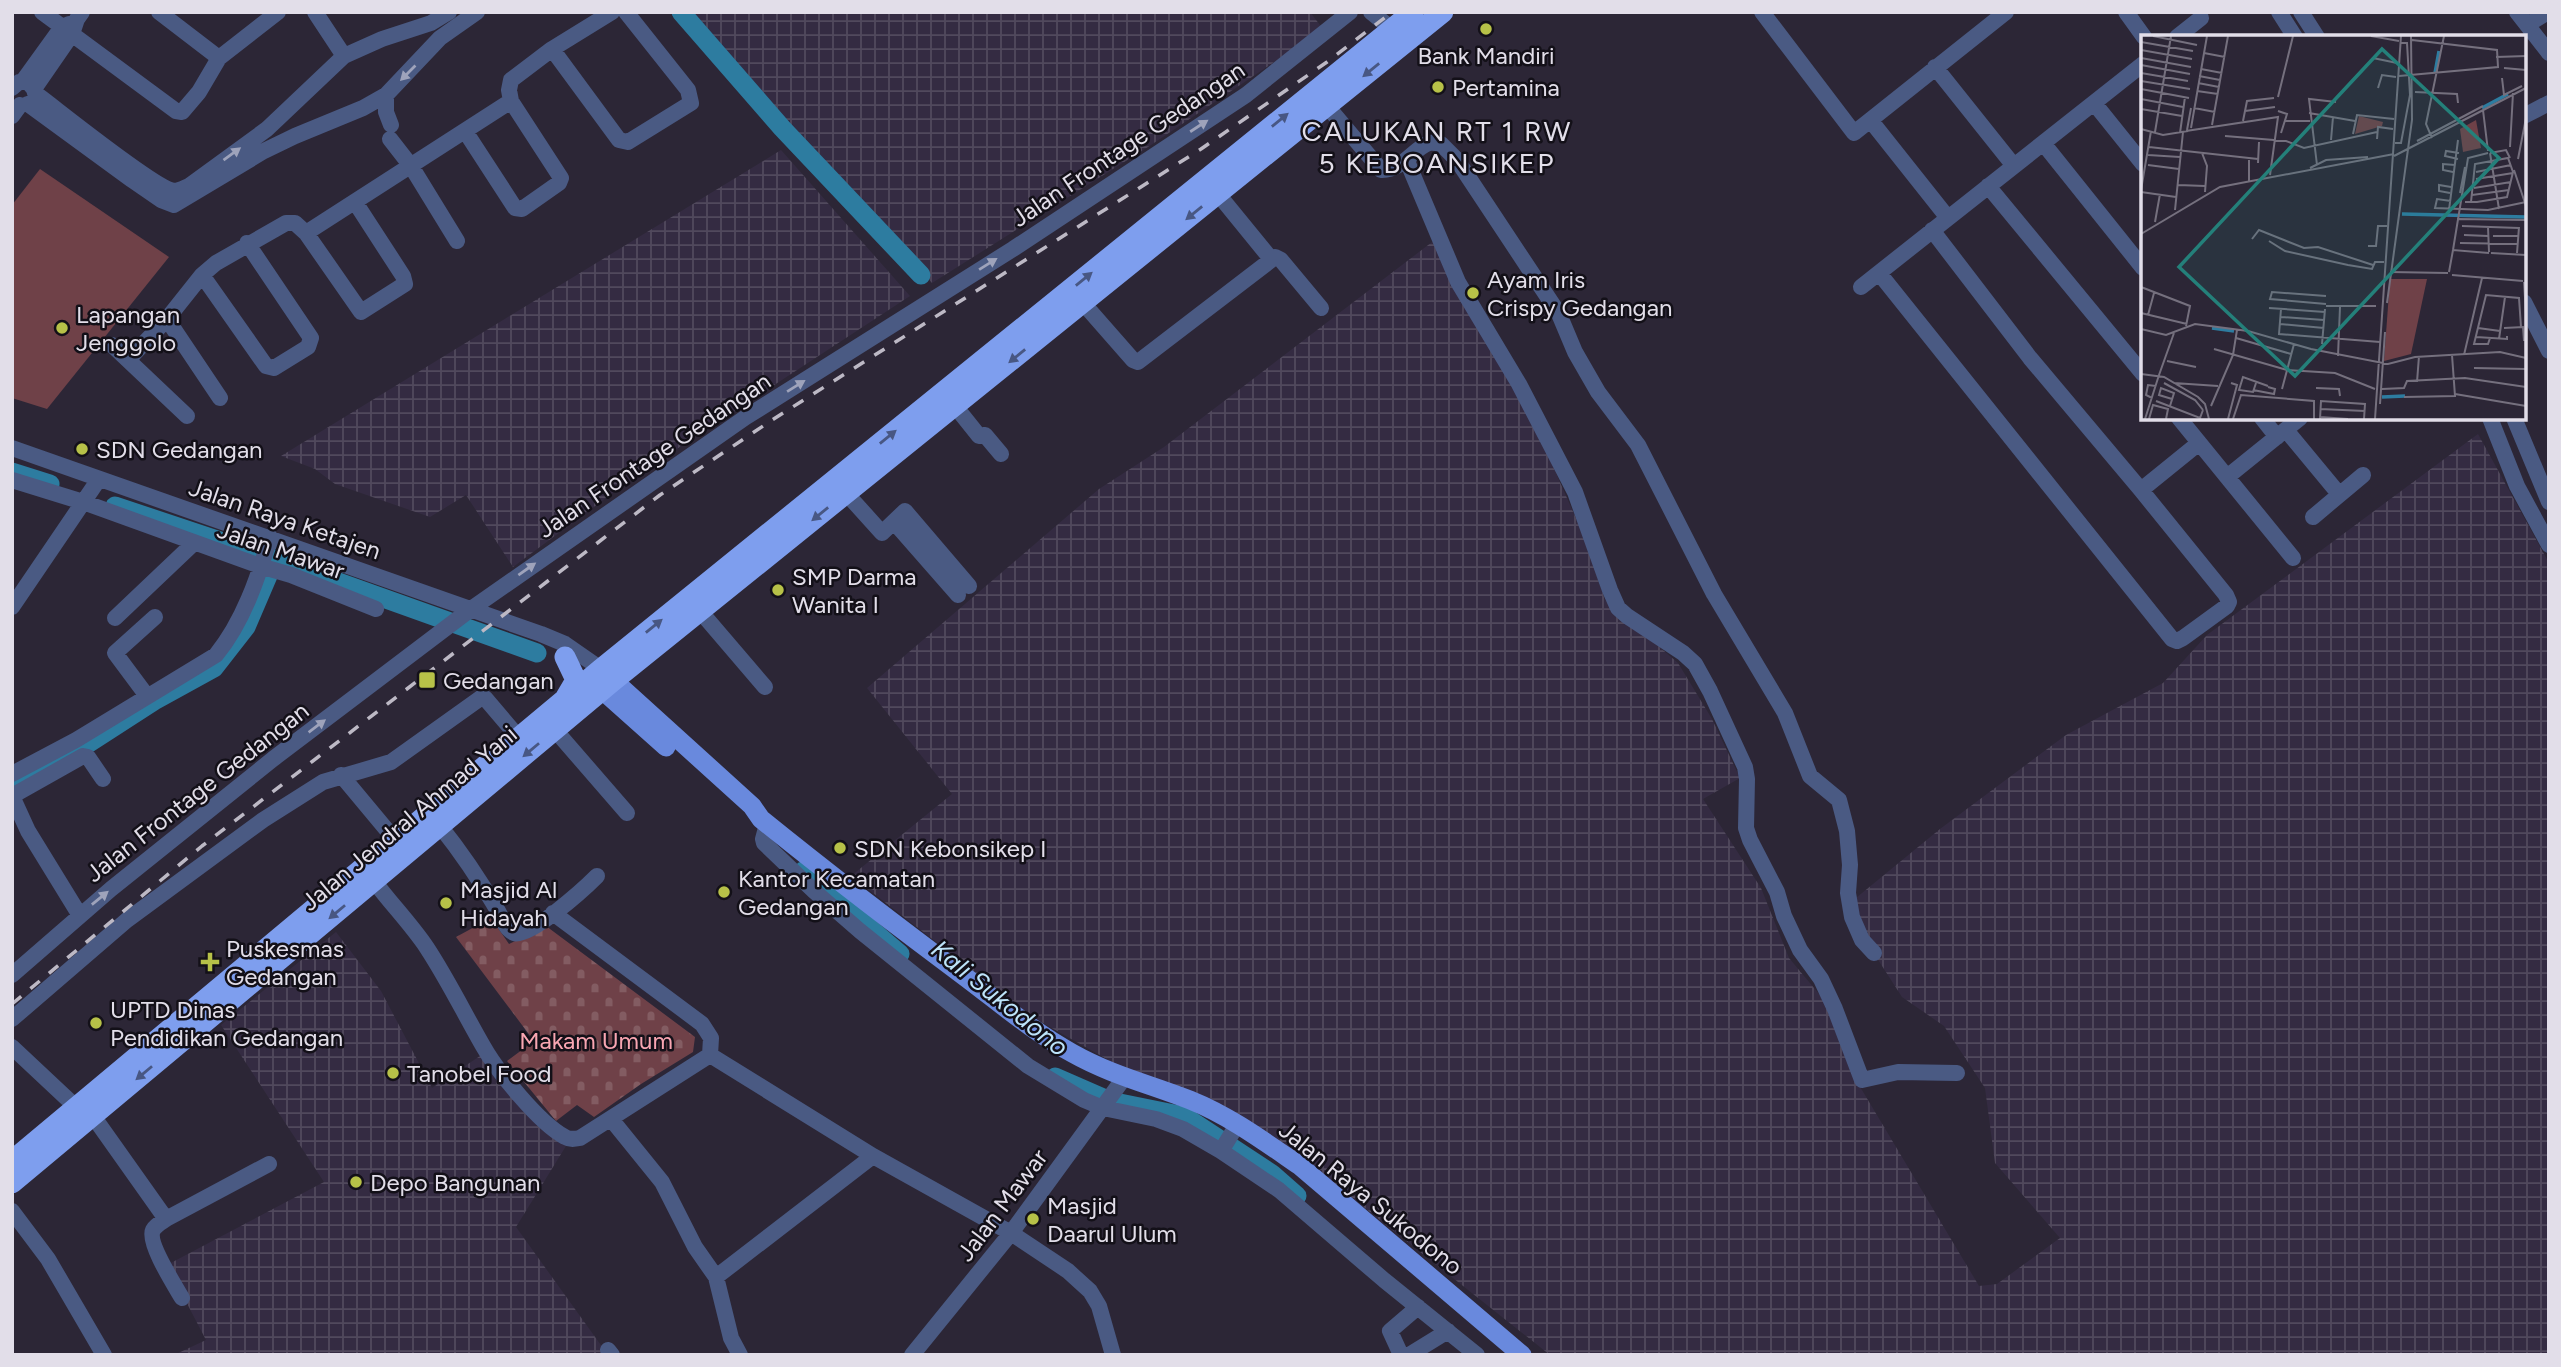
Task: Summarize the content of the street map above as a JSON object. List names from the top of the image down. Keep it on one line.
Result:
{"streets":{"highway":["Jalan Jendral Ahmad Yani"],"main road":["Jalan Raya Sukodono"],"street":["Jalan Frontage Gedangan","Jalan Raya Ketajen","Jalan Mawar"]},"crossings":[["Jalan Frontage Gedangan","Jalan Raya Ketajen"],["Jalan Raya Ketajen","Jalan Mawar"],["Jalan Raya Ketajen","Jalan Jendral Ahmad Yani"],["Jalan Raya Ketajen","Jalan Raya Sukodono"],["Jalan Mawar","Jalan Raya Sukodono"],["Jalan Jendral Ahmad Yani","Jalan Raya Sukodono"]],"districts":["CALUKAN RT 1 RW 5 KEBOANSIKEP"],"water":["Kali Sukodono"],"parks":["Makam Umum"],"places":{"other":["Bank Mandiri","Pertamina","Ayam Iris Crispy Gedangan","Lapangan Jenggolo","SDN Gedangan","SMP Darma Wanita I","SDN Kebonsikep I","Kantor Kecamatan Gedangan","Masjid Al Hidayah","UPTD Dinas Pendidikan Gedangan","Tanobel Food","Depo Bangunan","Masjid Daarul Ulum"],"transit":["Gedangan"],"health":["Puskesmas Gedangan"]}}
